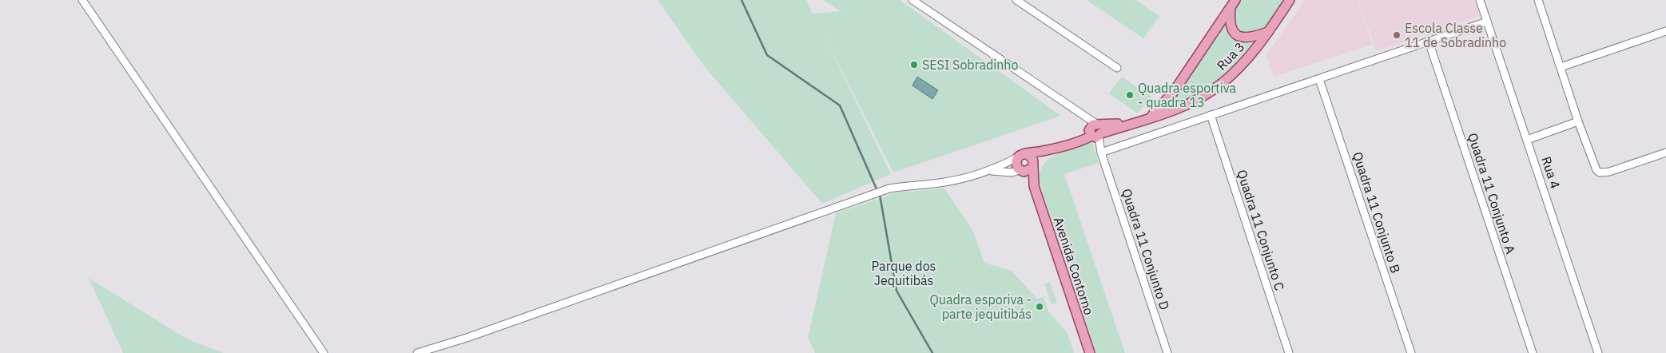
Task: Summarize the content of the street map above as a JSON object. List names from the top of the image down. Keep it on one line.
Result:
{"streets":{"main road":["Rua 3","Avenida Contorno"],"street":["Rua 4","Quadra 11 Conjunto A","Quadra 11 Conjunto B","Quadra 11 Conjunto C","Quadra 11 Conjunto D"]},"crossings":[["Rua 3","Quadra 11 Conjunto D"]],"parks":["Parque dos Jequitibás"],"places":["Escola Classe 11 de Sobradinho","SESI Sobradinho","Quadra esportiva - quadra 13","Quadra esporiva - parte jequitibás"]}
